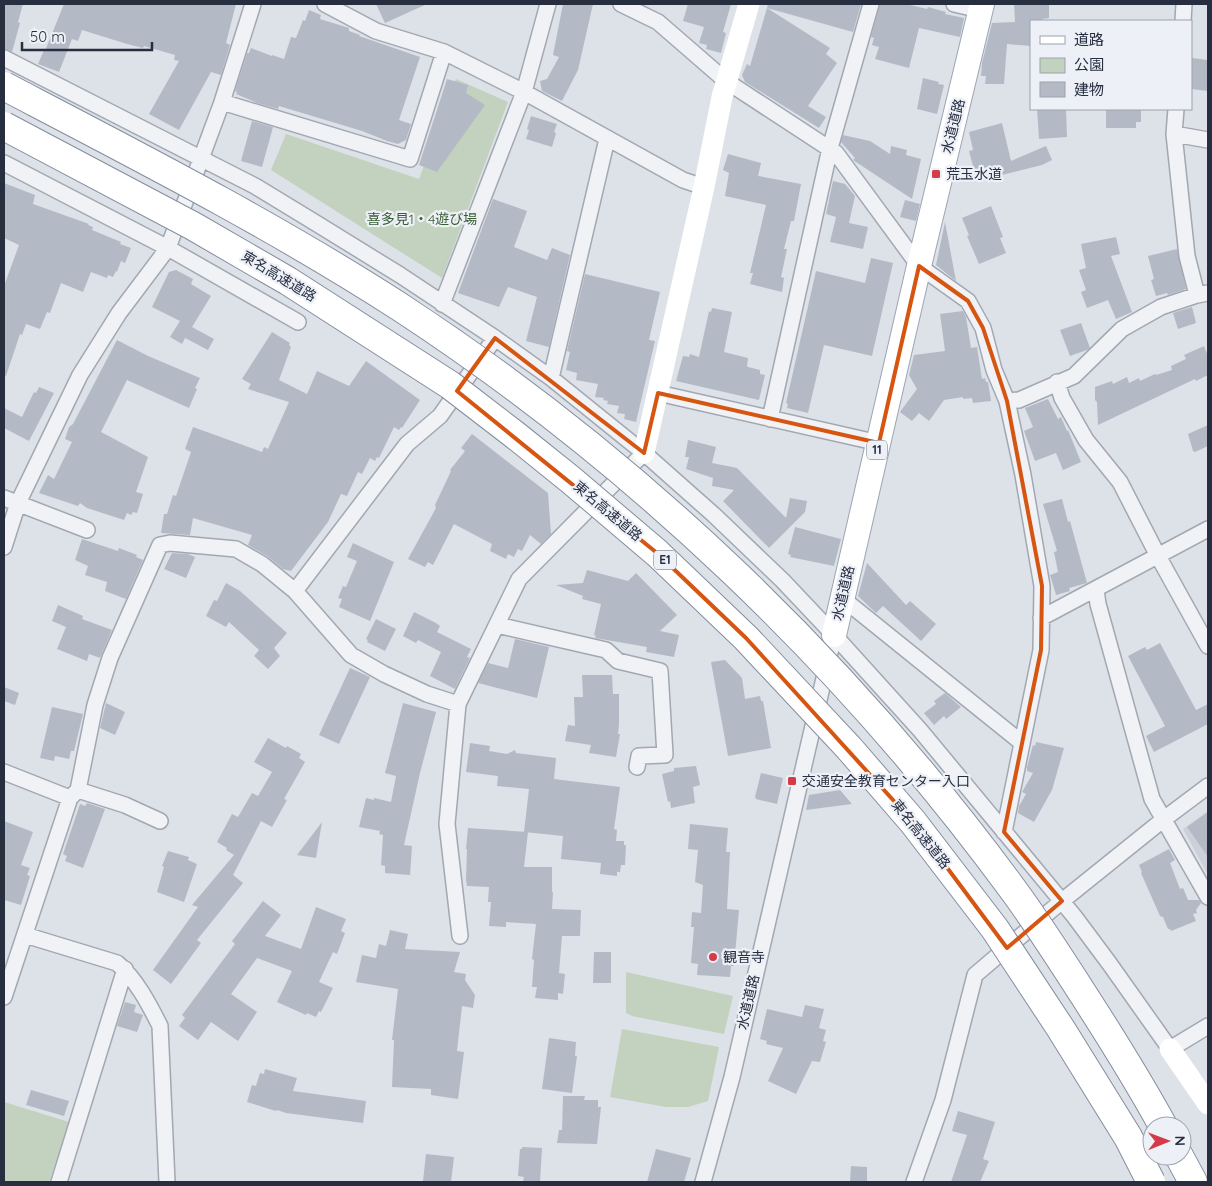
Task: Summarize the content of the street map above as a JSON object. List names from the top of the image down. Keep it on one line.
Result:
{"streets":{"highway":["東名高速道路","E1"],"main road":["水道道路","11"]},"parks":["喜多見1・4遊び場"],"places":{"transit":["荒玉水道","交通安全教育センター入口"],"other":["観音寺"]},"legend":["道路","公園","建物"],"scale_bar":"50 m","north":"right"}
